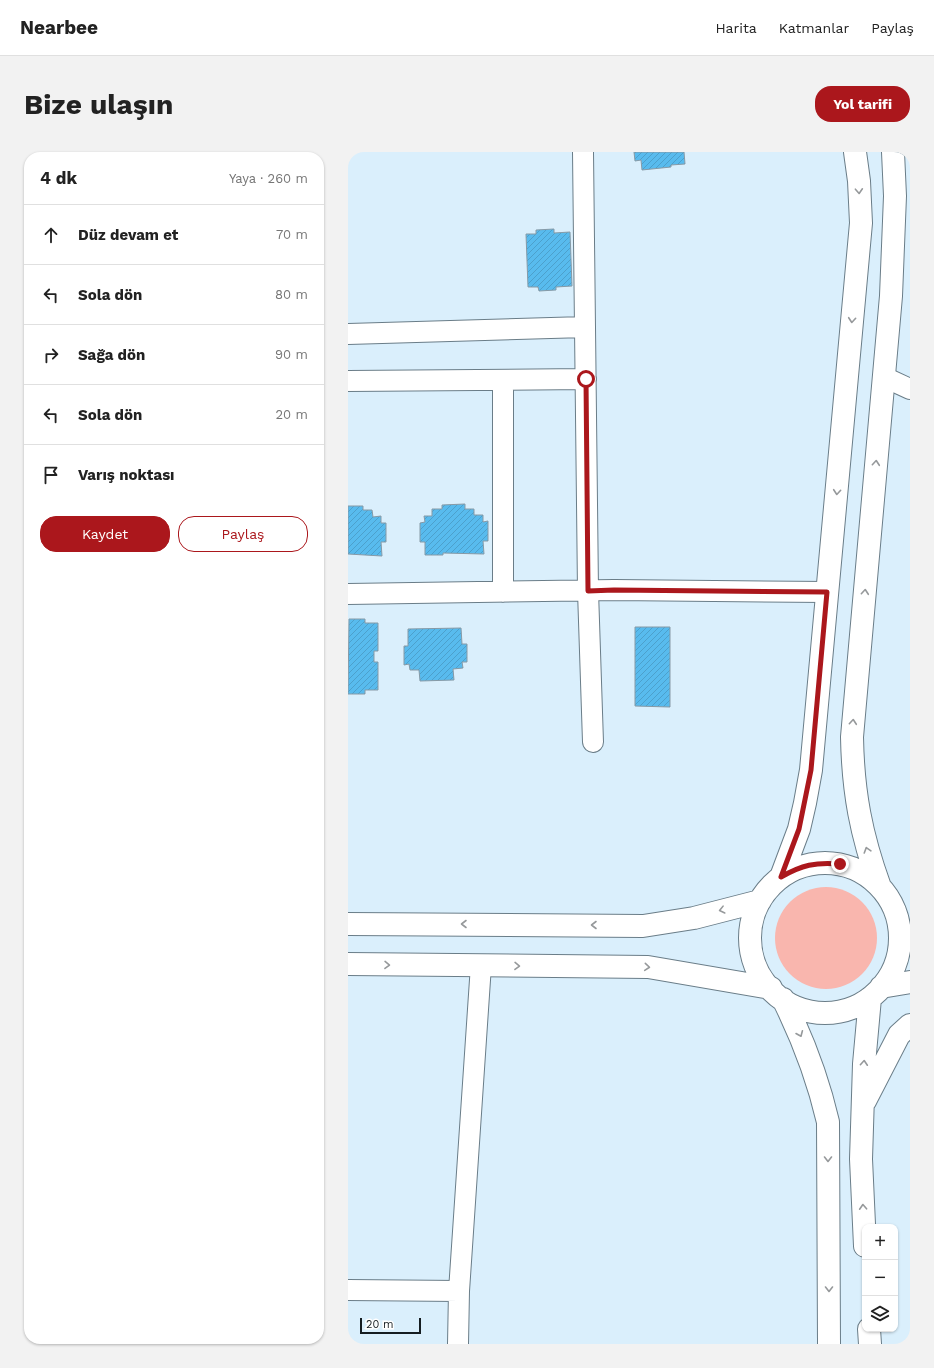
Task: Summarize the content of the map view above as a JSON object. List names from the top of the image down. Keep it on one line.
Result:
{"scale_bar":"20 m","page":{"header":"Nearbee","nav":["Harita","Katmanlar","Paylaş"],"buttons":["Yol tarifi",["Kaydet","Paylaş"]],"title":"Bize ulaşın","heading":["4 dk","Yaya · 260 m"],"list":[["Düz devam et","70 m"],["Sola dön","80 m"],["Sağa dön","90 m"],["Sola dön","20 m"],"Varış noktası"],"map_buttons":["+","−"],"scale":"20 m"}}
